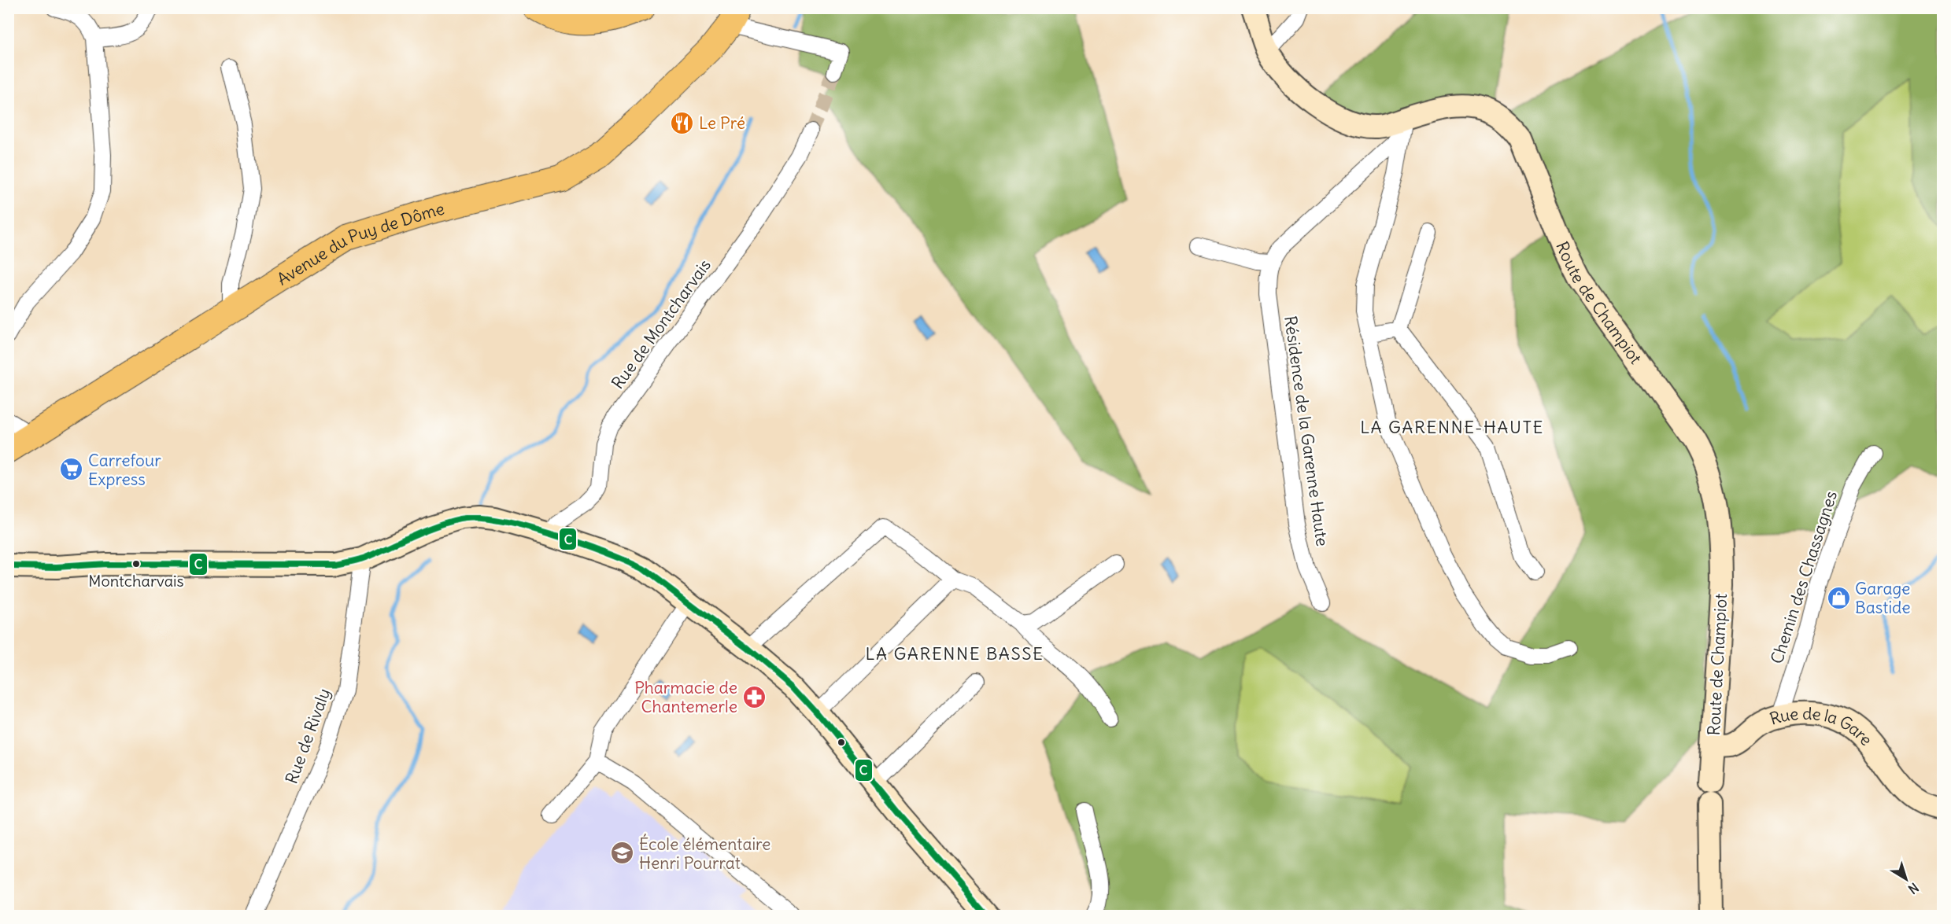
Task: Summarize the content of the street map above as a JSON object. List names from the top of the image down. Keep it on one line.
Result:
{"streets":{"main road":["Avenue du Puy de Dôme"],"street":["Route de Champiot","Rue de Montcharvais","Résidence de la Garenne Haute","Chemin des Chassagnes","Rue de la Gare","Rue de Rivaly"]},"crossings":[["Route de Champiot","Rue de la Gare"],["Chemin des Chassagnes","Rue de la Gare"]],"districts":["LA GARENNE-HAUTE","LA GARENNE BASSE"],"places":{"restaurant":["Le Pré"],"supermarket":["Carrefour Express"],"other":["Montcharvais"],"shop":["Garage Bastide"],"pharmacy":["Pharmacie de Chantemerle"],"school or university":["École élémentaire Henri Pourrat"]},"lines":["transit line C"],"north":"bottom right"}
